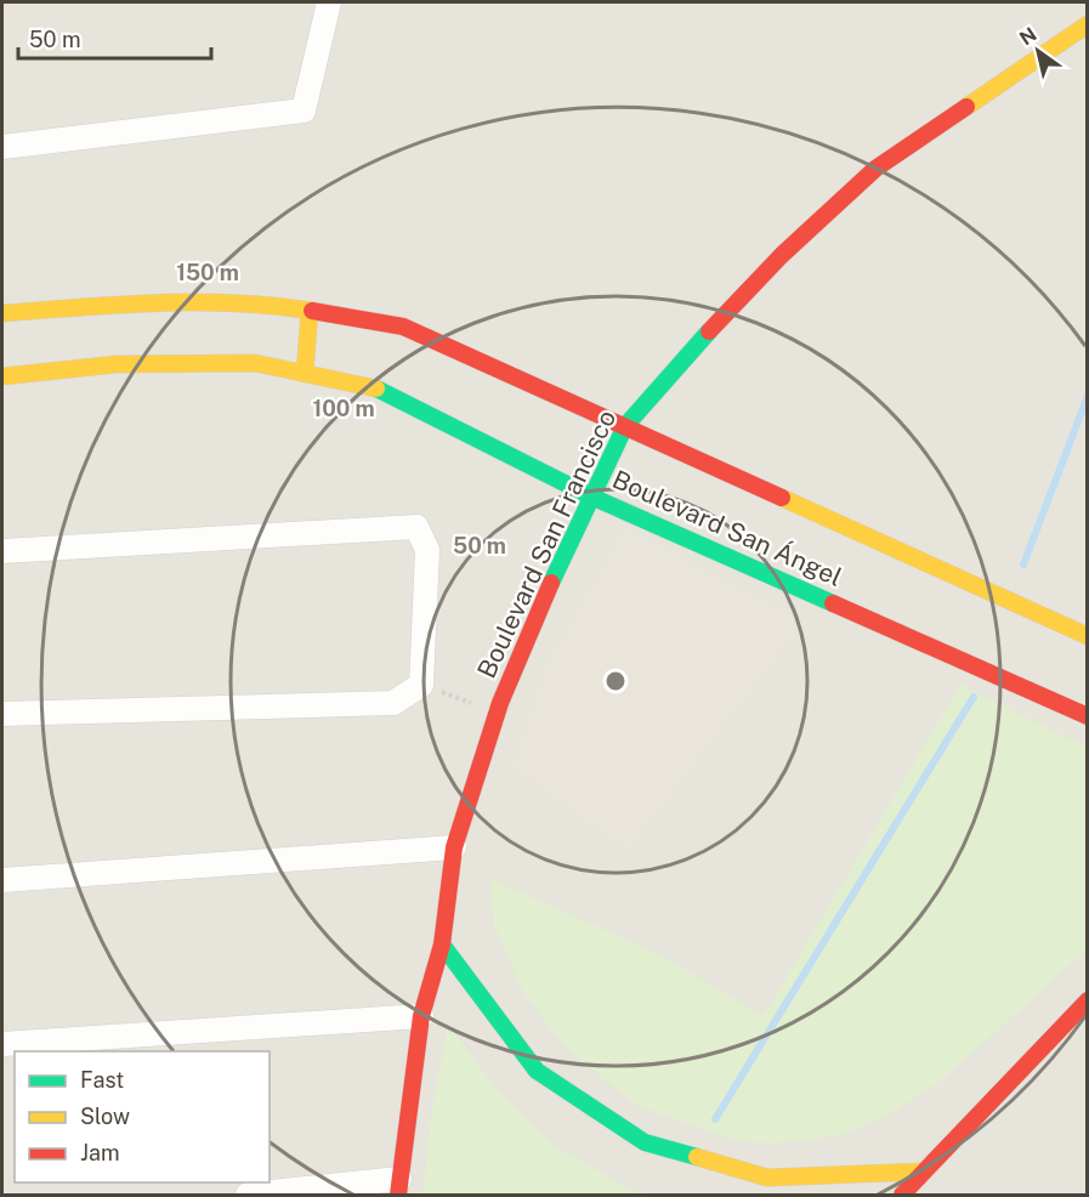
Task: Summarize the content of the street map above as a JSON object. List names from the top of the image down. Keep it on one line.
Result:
{"streets":{"street":["Boulevard San Ángel","Boulevard San Francisco"]},"crossings":[["Boulevard San Ángel","Boulevard San Francisco"]],"legend":["Fast","Slow","Jam"],"scale_bar":"50 m","north":"top left","rings":["150 m","100 m","50 m"]}
